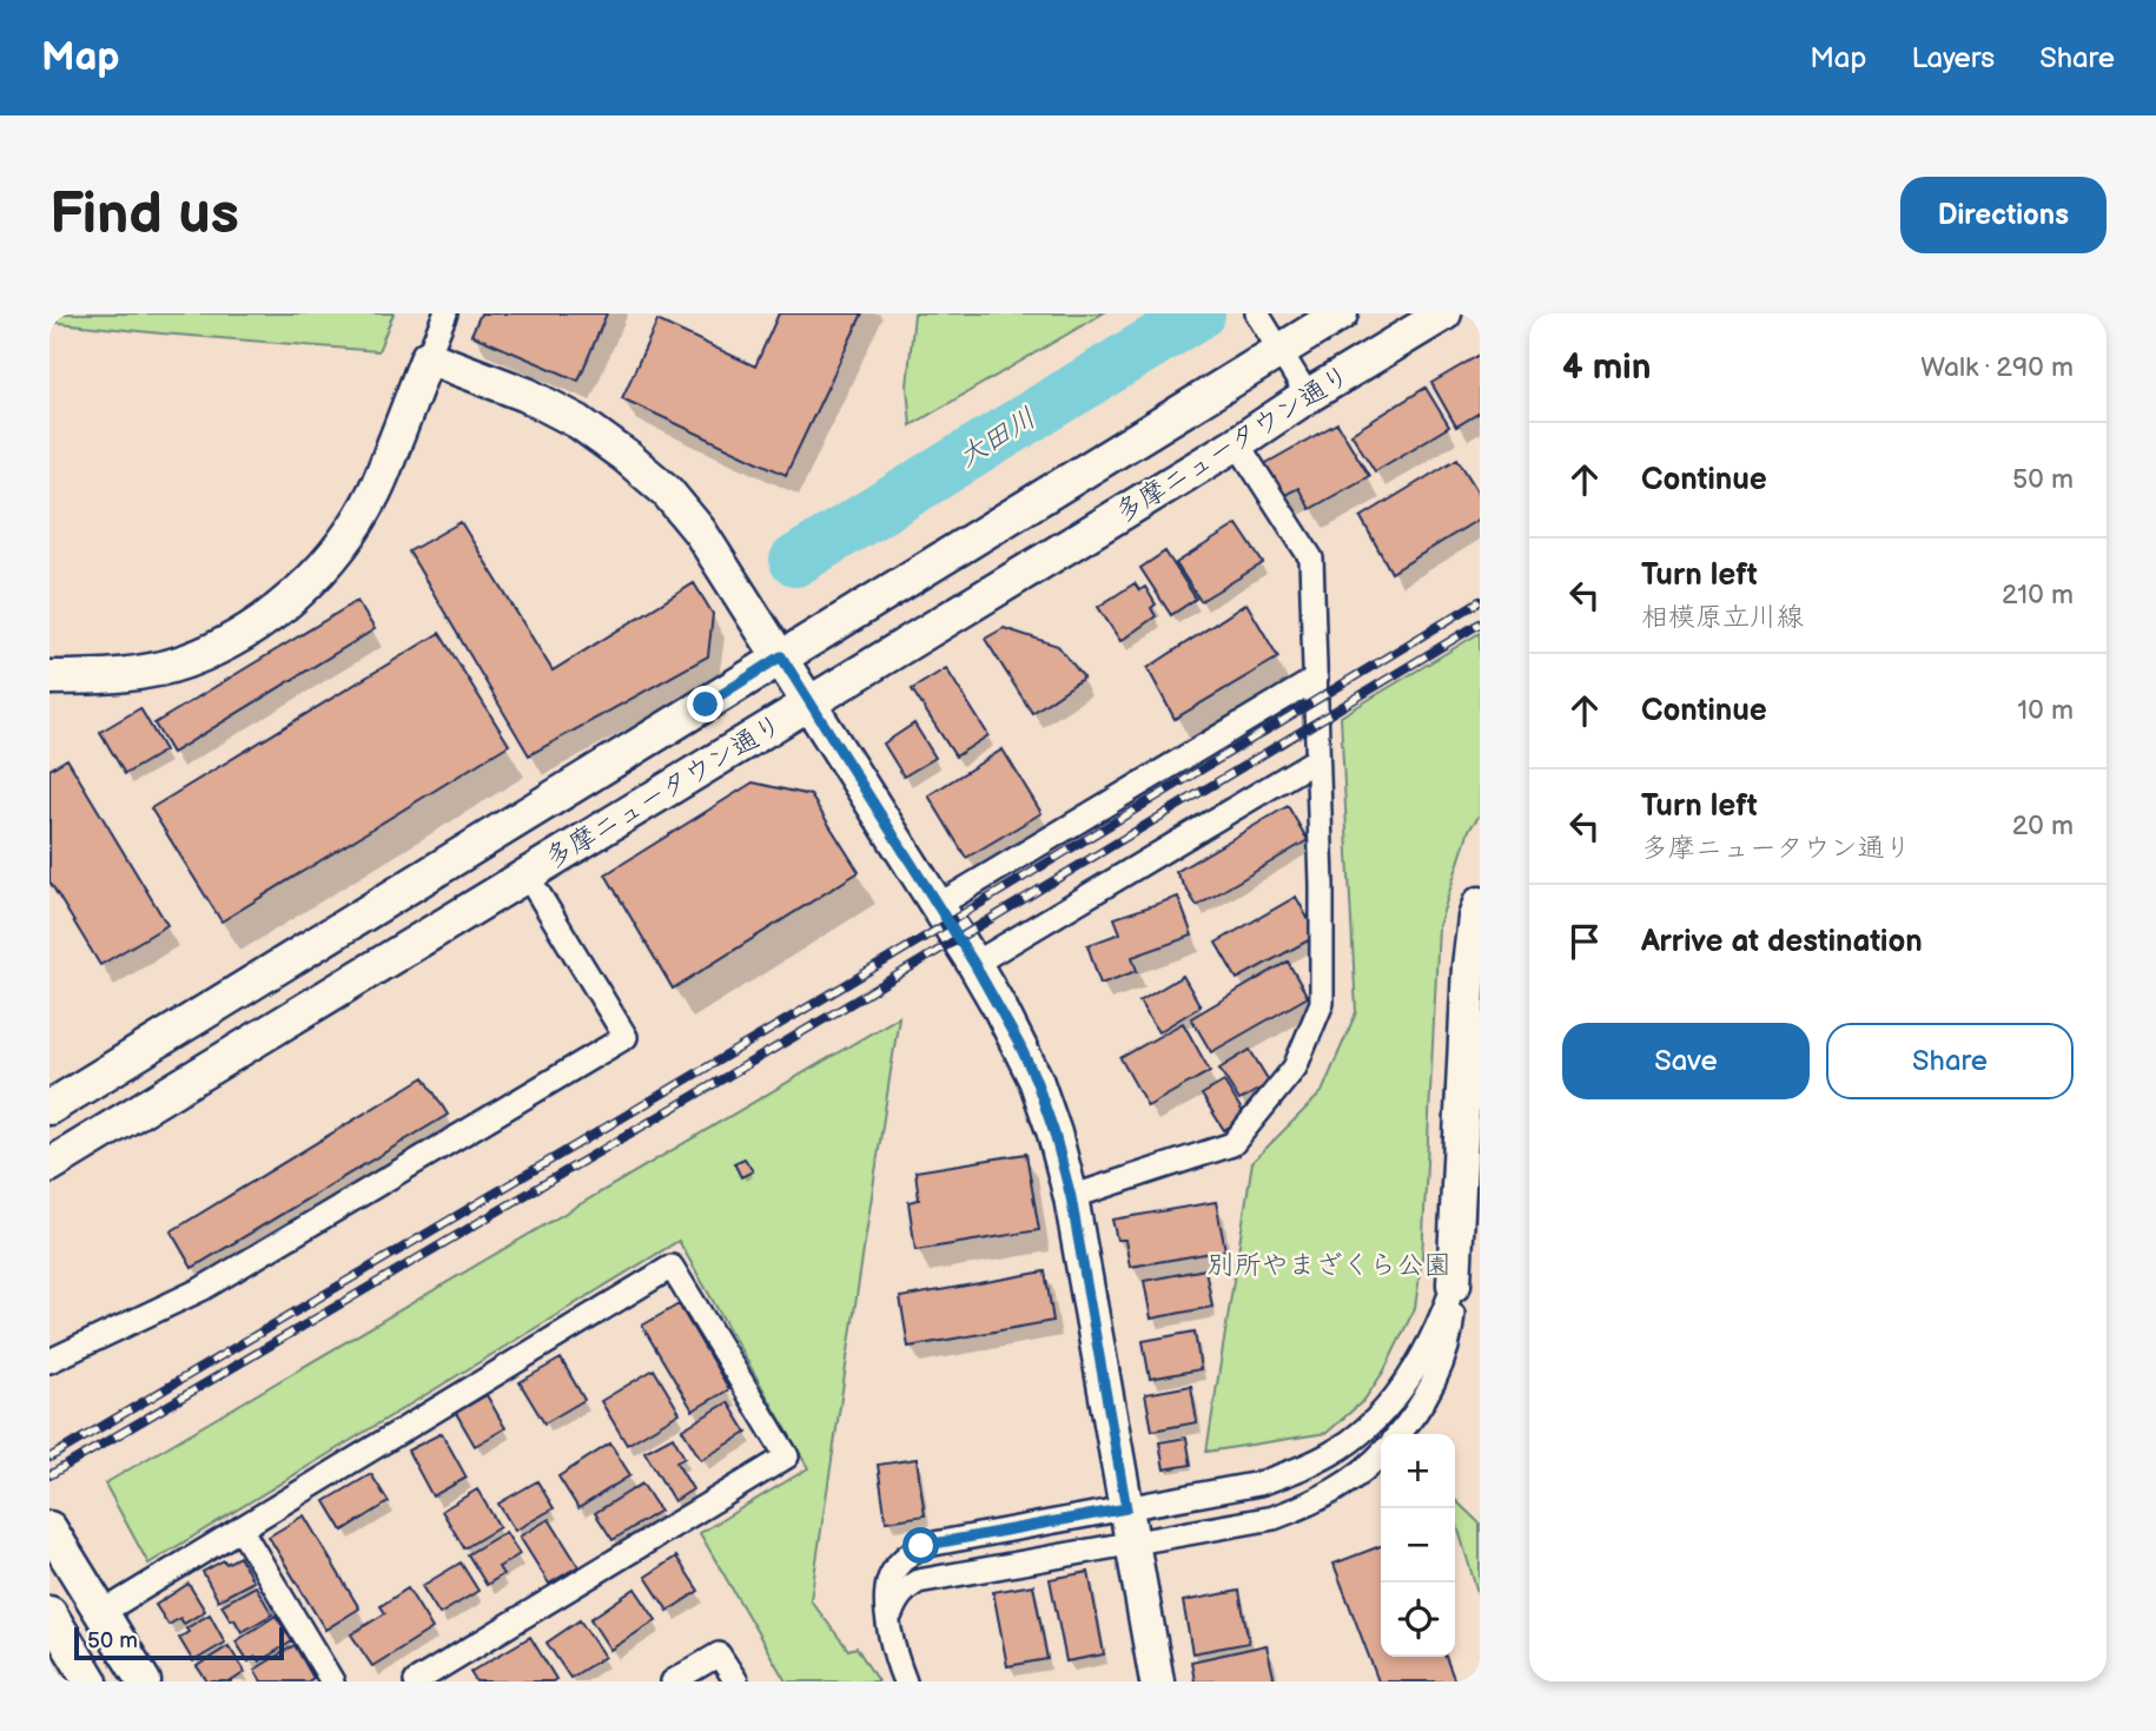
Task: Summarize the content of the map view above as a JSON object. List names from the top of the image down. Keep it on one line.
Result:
{"streets":{"main road":["多摩ニュータウン通り"]},"water":["大田川"],"parks":["別所やまざくら公園"],"scale_bar":"50 m","page":{"header":"Map","nav":["Map","Layers","Share"],"buttons":["Directions",["Save","Share"]],"title":"Find us","heading":["4 min","Walk · 290 m"],"list":[["Continue","50 m"],["Turn left","相模原立川線","210 m"],["Continue","10 m"],["Turn left","多摩ニュータウン通り","20 m"],"Arrive at destination"],"map_buttons":["+","−"],"scale":"50 m"}}
